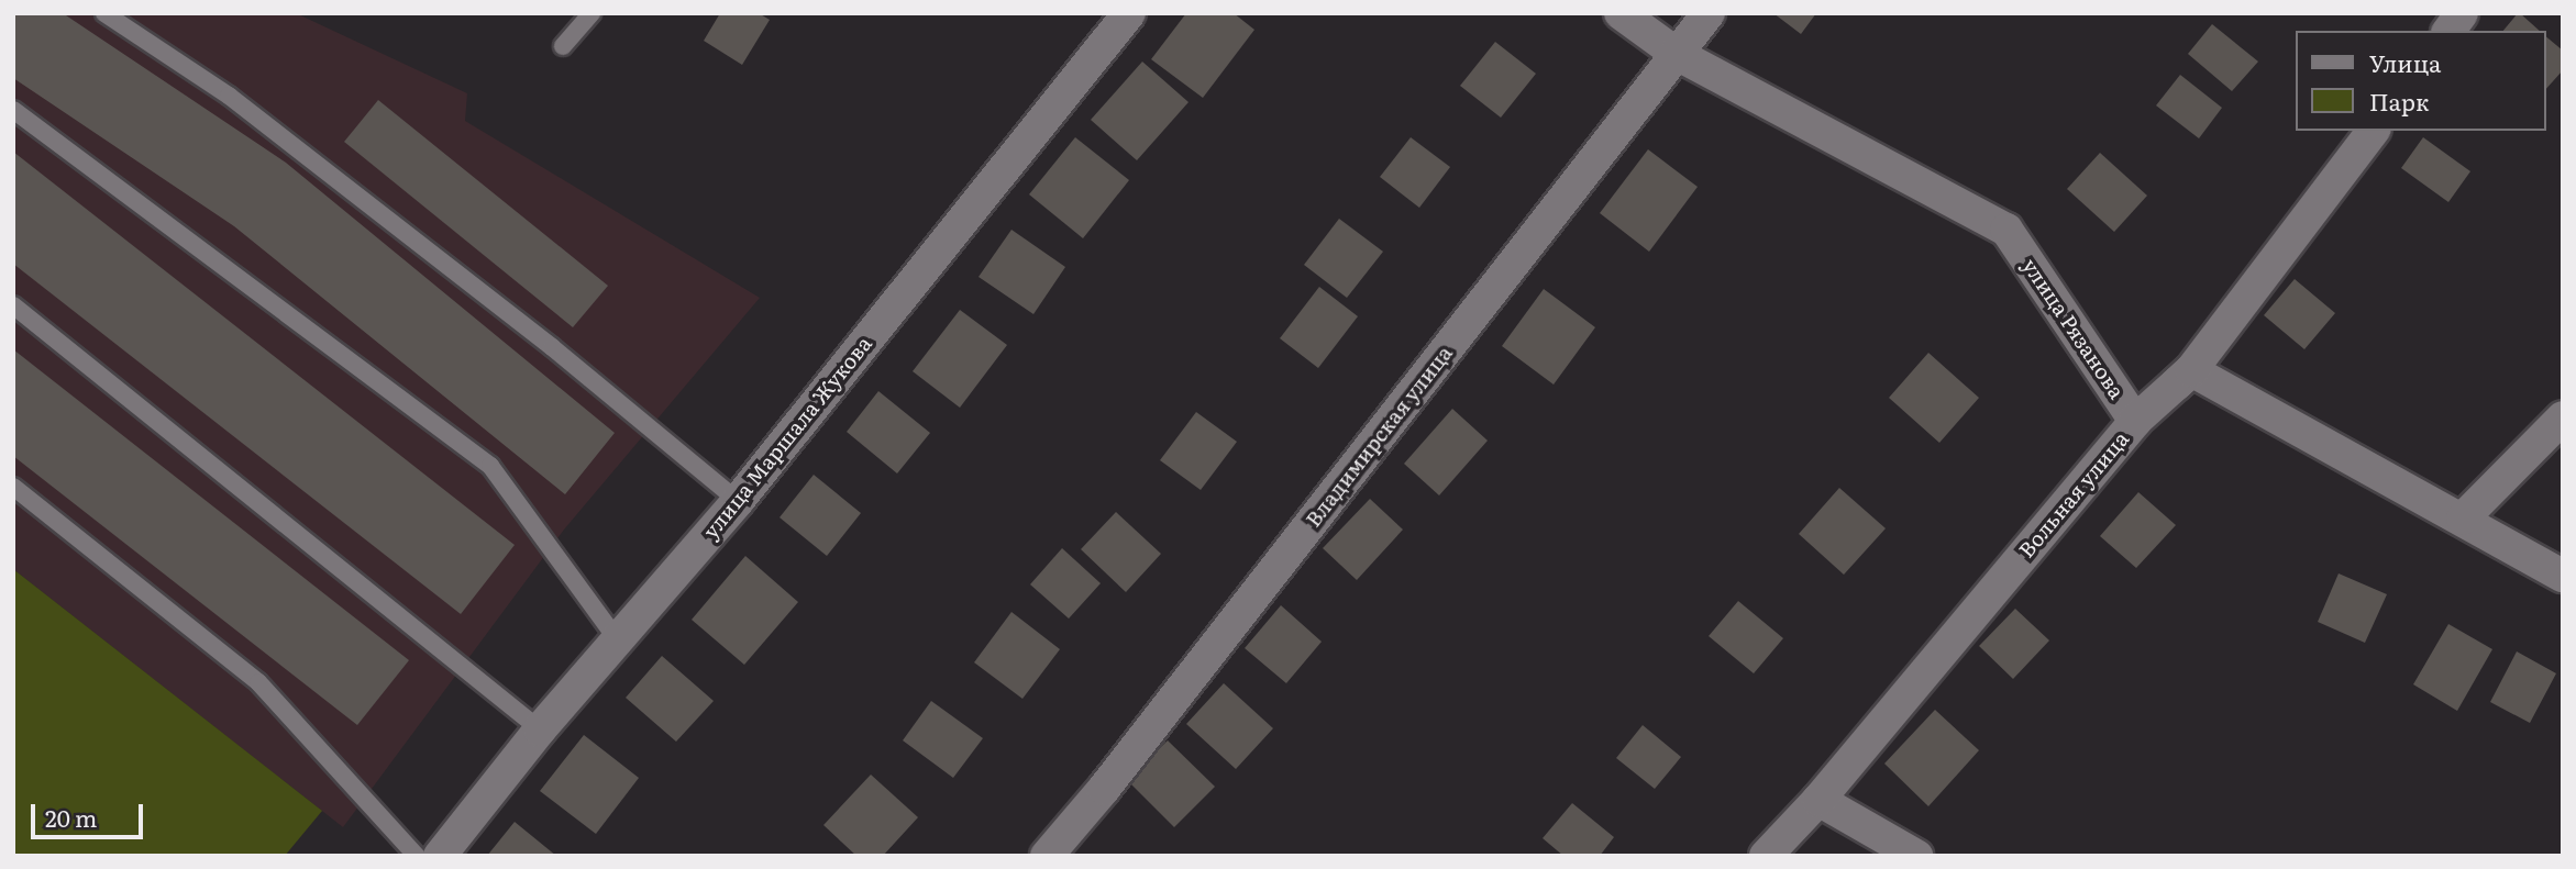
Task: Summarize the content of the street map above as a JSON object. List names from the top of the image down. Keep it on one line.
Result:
{"streets":{"street":["улица Рязанова","Владимирская улица","улица Маршала Жукова","Вольная улица"]},"crossings":[["улица Рязанова","Владимирская улица"],["улица Рязанова","Вольная улица"]],"legend":["Улица","Парк"],"scale_bar":"20 m"}
